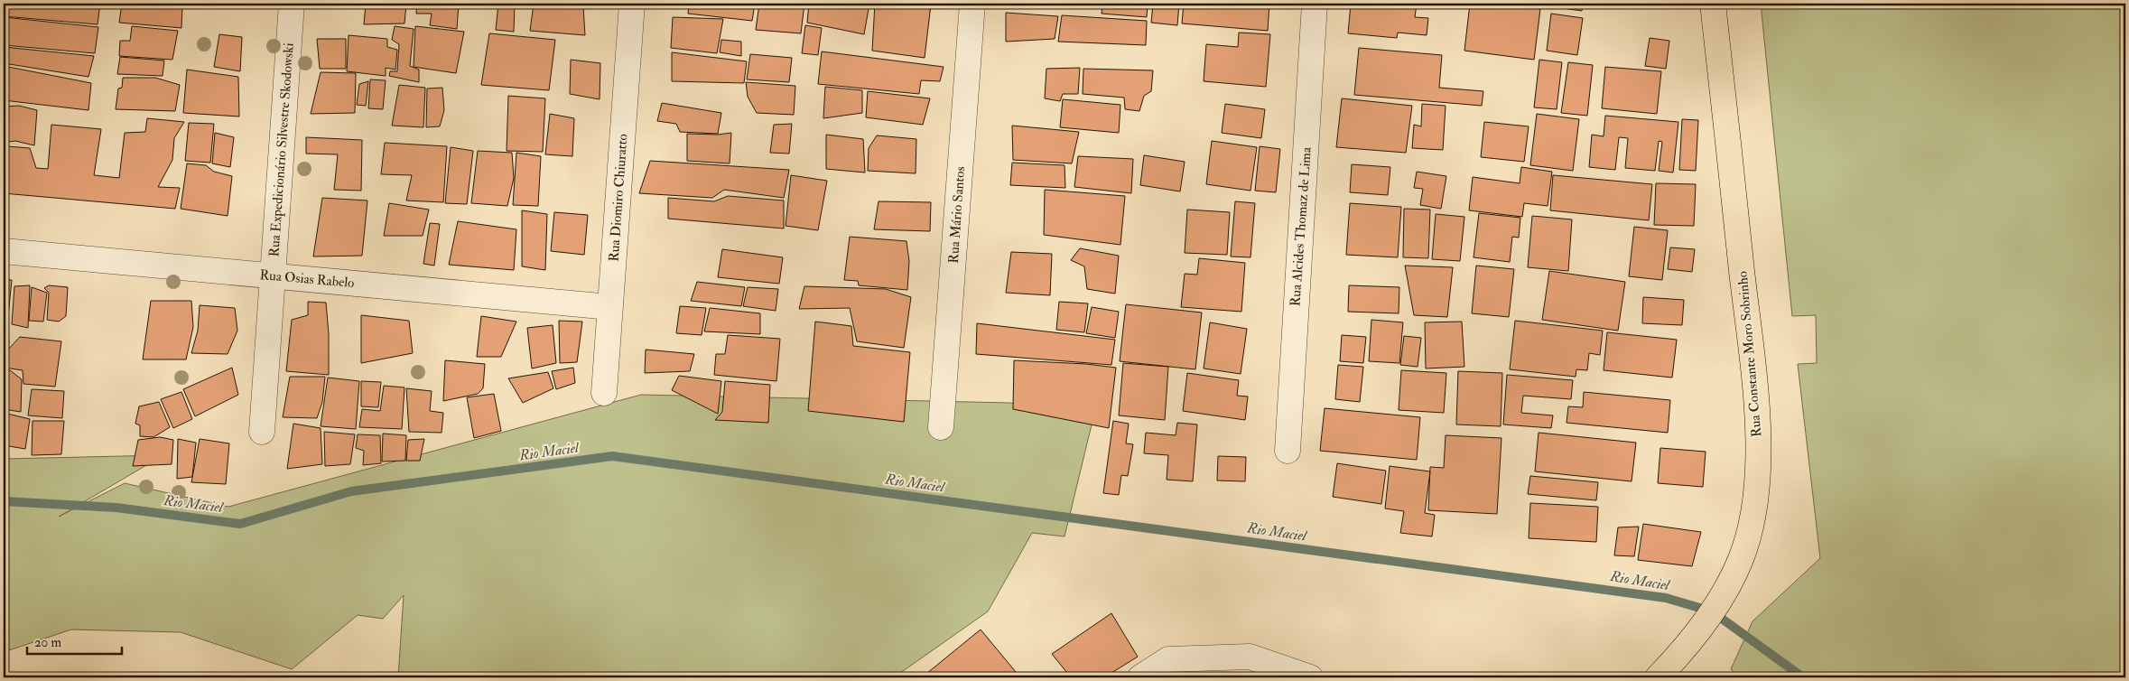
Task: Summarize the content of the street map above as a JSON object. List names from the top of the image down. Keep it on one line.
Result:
{"streets":{"main road":["Rua Constante Moro Sobrinho"],"street":["Rua Expedicionário Silvestre Skodowski","Rua Diomiro Chiuratto","Rua Mário Santos","Rua Alcides Thomaz de Lima","Rua Osias Rabelo"]},"crossings":[["Rua Expedicionário Silvestre Skodowski","Rua Osias Rabelo"],["Rua Diomiro Chiuratto","Rua Osias Rabelo"]],"water":["Rio Maciel"],"scale_bar":"20 m"}
